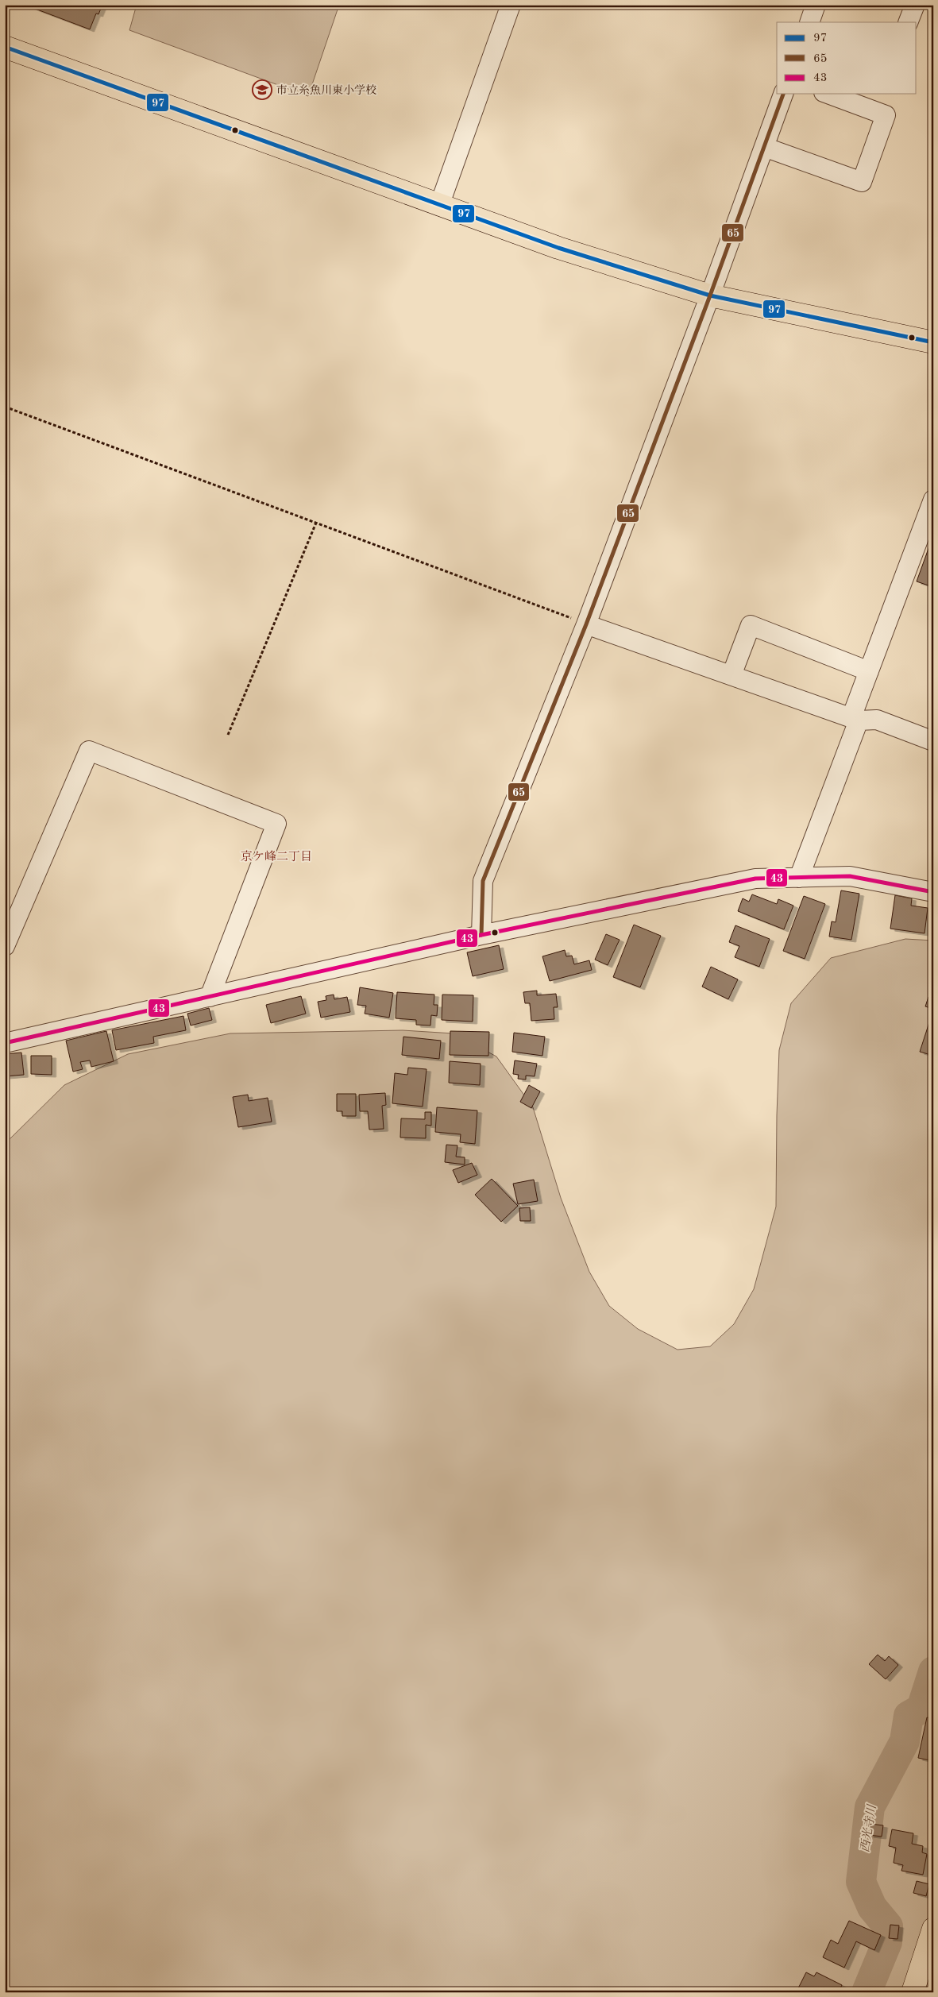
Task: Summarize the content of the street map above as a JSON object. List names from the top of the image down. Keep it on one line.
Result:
{"districts":["京ケ峰二丁目"],"water":["西光寺川"],"places":{"school or university":["市立糸魚川東小学校"]},"lines":["transit line 97","transit line 65","transit line 43"],"legend":["97","65","43"]}
